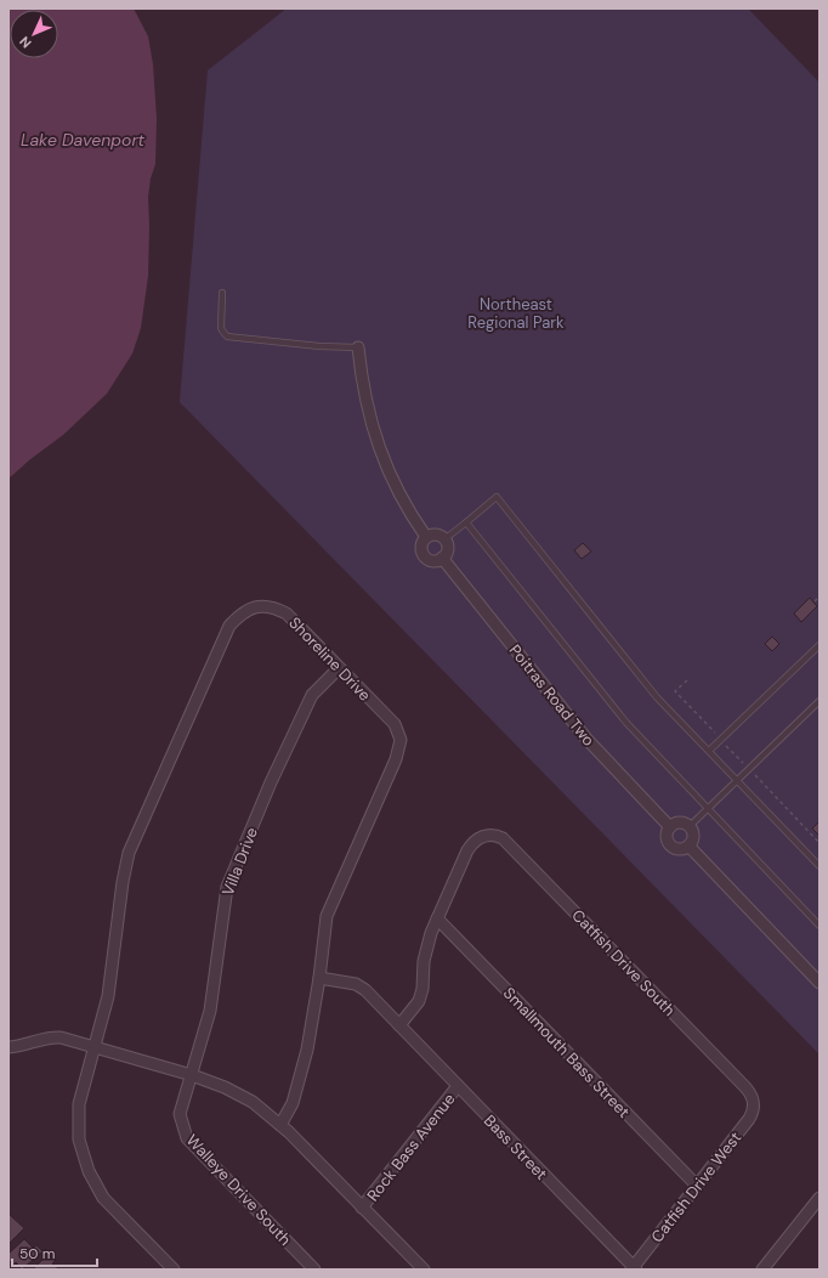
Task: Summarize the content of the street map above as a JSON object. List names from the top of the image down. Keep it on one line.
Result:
{"streets":{"street":["Shoreline Drive","Poitras Road Two","Villa Drive","Catfish Drive South","Smallmouth Bass Street","Rock Bass Avenue","Bass Street","Catfish Drive West","Walleye Drive South"]},"crossings":[["Shoreline Drive","Villa Drive"],["Shoreline Drive","Bass Street"],["Villa Drive","Walleye Drive South"],["Catfish Drive South","Smallmouth Bass Street"],["Catfish Drive South","Catfish Drive West"],["Smallmouth Bass Street","Catfish Drive West"],["Rock Bass Avenue","Bass Street"],["Bass Street","Catfish Drive West"]],"water":["Lake Davenport"],"parks":["Northeast Regional Park"],"scale_bar":"50 m","north":"bottom left"}
